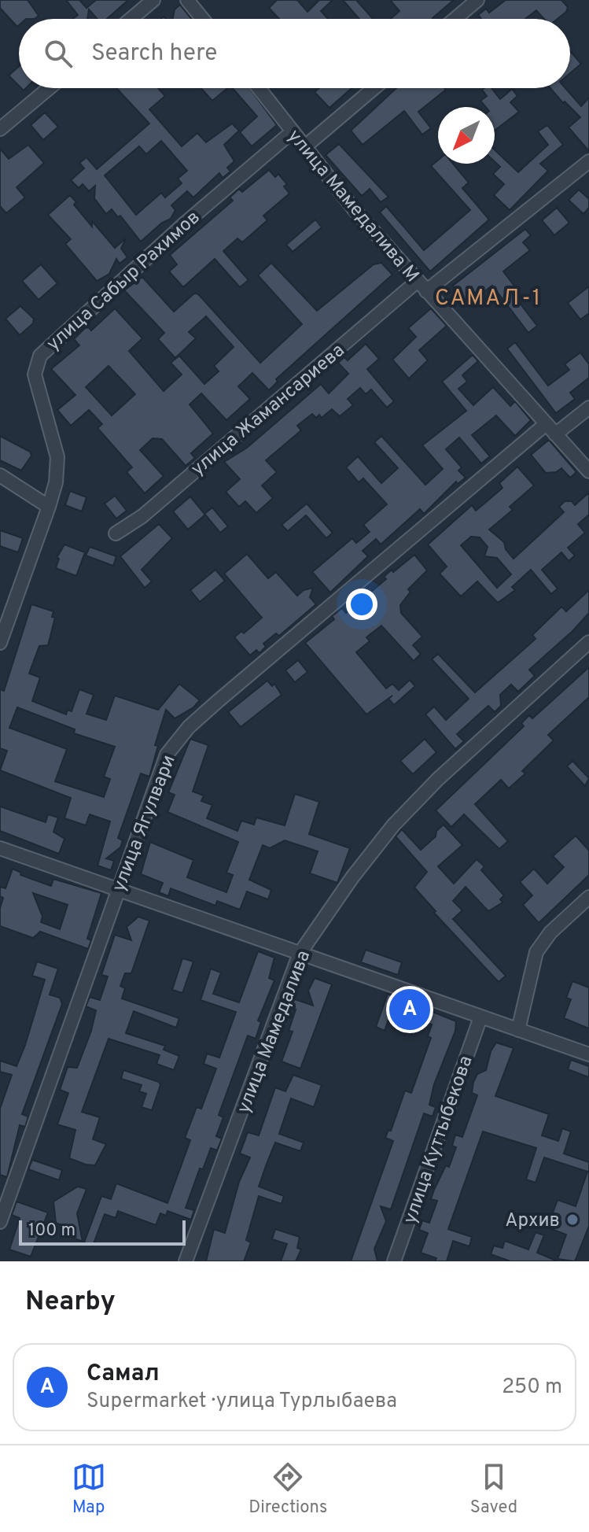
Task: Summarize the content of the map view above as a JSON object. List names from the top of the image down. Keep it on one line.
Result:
{"streets":{"street":["улица Мамедалива М","улица Сабыр Рахимов","улица Жамансариева","улица Ягулвари","улица Мамедалива","улица Куттыбекова"]},"crossings":[["улица Мамедалива М","улица Сабыр Рахимов"],["улица Мамедалива М","улица Жамансариева"],["улица Мамедалива М","улица Ягулвари"]],"districts":["САМАЛ-1"],"places":["Архив"],"scale_bar":"100 m","north":"bottom left","page":{"search":"Search here","pins":"A","scale":"100 m","heading":"Nearby","list":[{"mark":"A","name":"Самал","note":"Supermarket · улица Турлыбаева","value":"250 m"}],"nav":["Map","Directions","Saved"]}}
